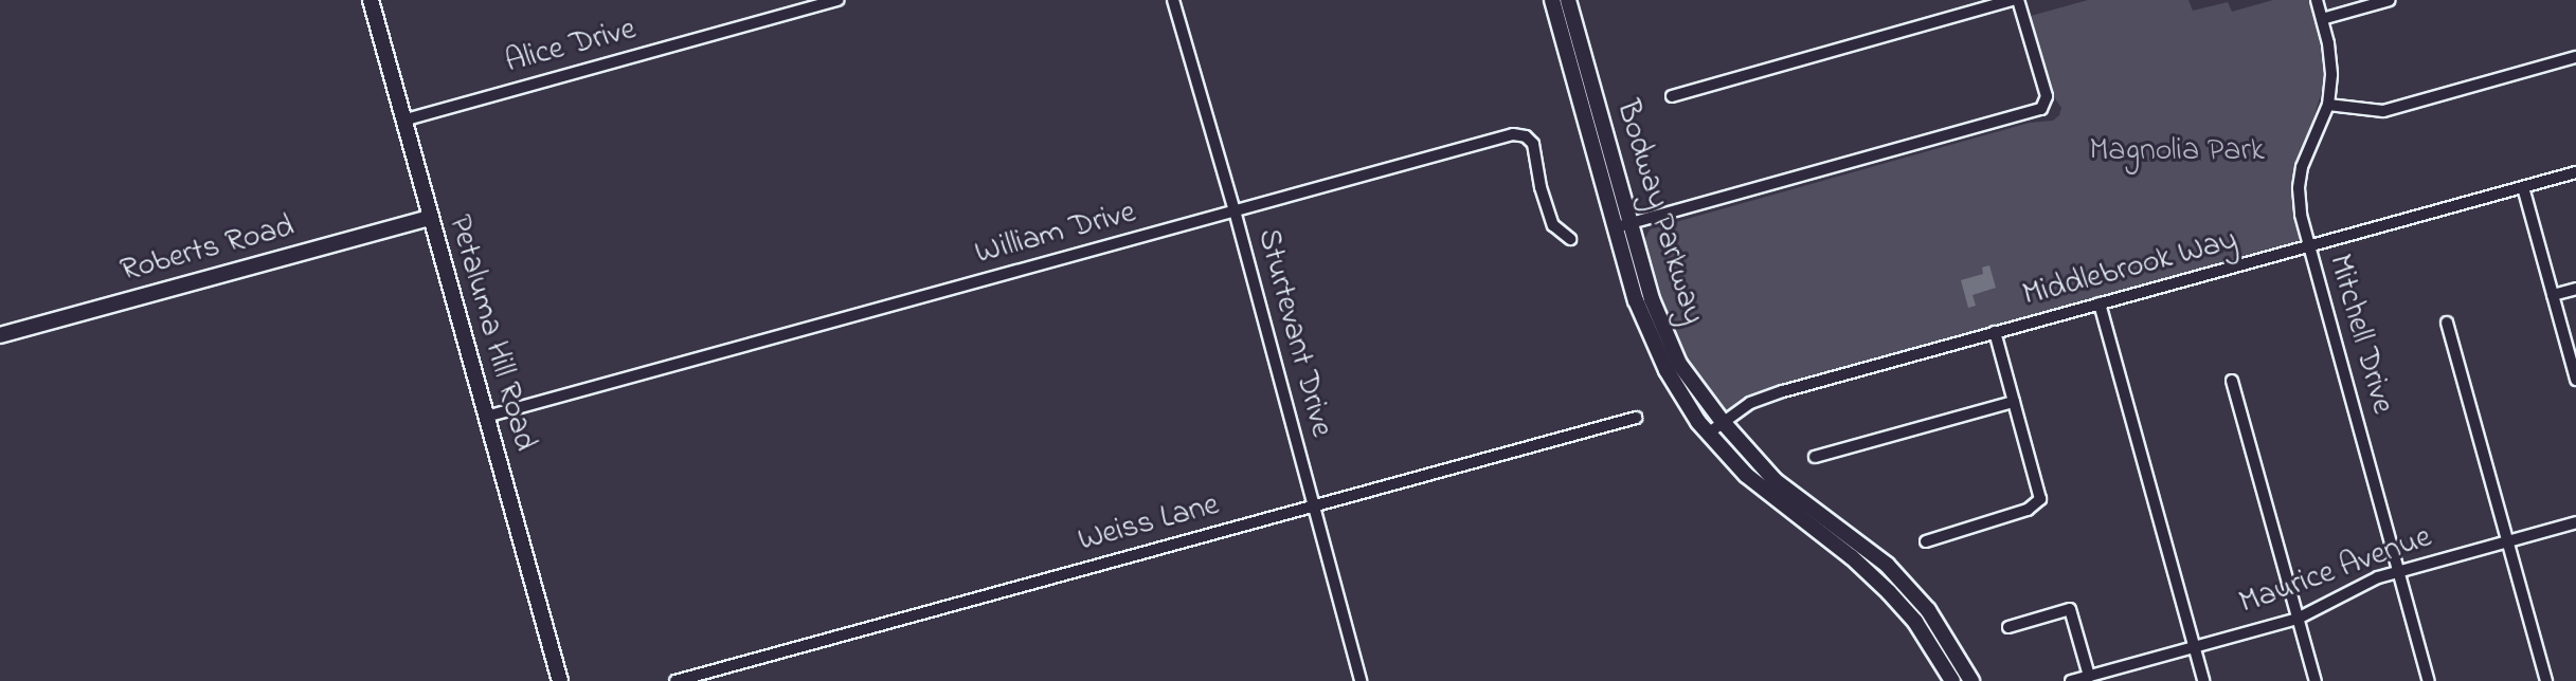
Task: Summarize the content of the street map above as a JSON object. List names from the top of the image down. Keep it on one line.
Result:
{"streets":{"street":["Alice Drive","Bodway Parkway","William Drive","Roberts Road","Middlebrook Way","Petaluma Hill Road","Sturtevant Drive","Mitchell Drive","Weiss Lane","Maurice Avenue"]},"crossings":[["Alice Drive","Petaluma Hill Road"],["Bodway Parkway","Middlebrook Way"],["William Drive","Petaluma Hill Road"],["William Drive","Sturtevant Drive"],["Roberts Road","Petaluma Hill Road"],["Middlebrook Way","Mitchell Drive"],["Sturtevant Drive","Weiss Lane"],["Mitchell Drive","Maurice Avenue"]],"parks":["Magnolia Park"]}
